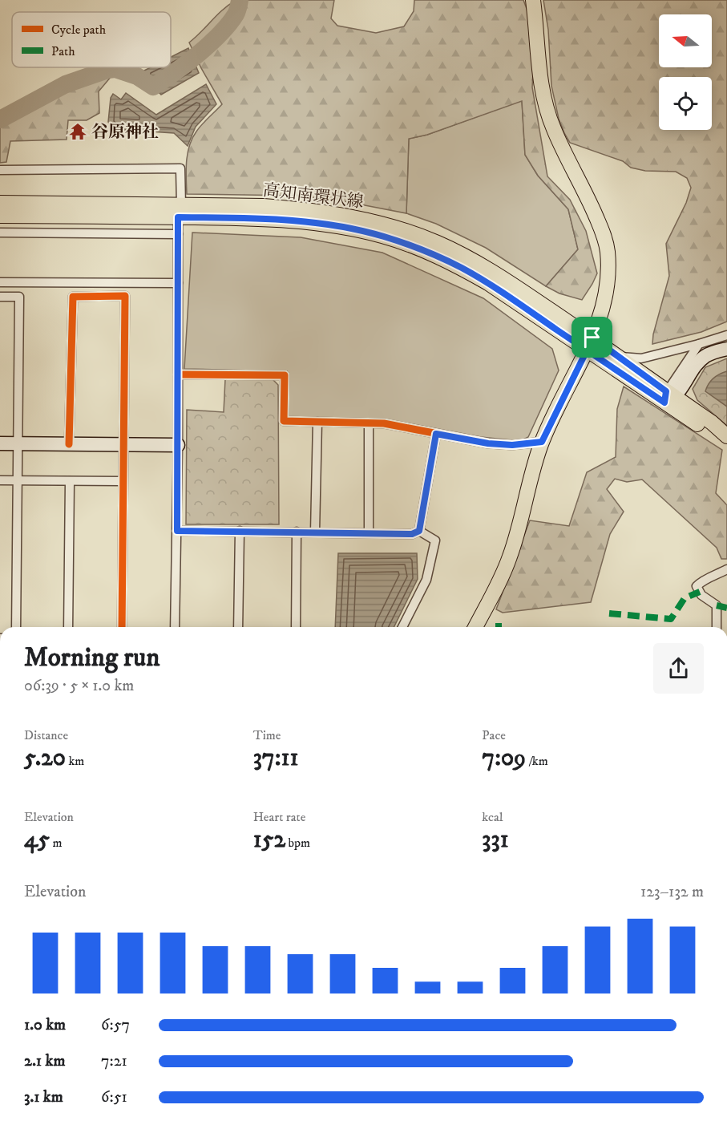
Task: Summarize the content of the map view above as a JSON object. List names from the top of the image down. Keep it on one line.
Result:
{"streets":{"main road":["高知南環状線"]},"places":{"temple":["谷原神社"]},"legend":["Cycle path","Path"],"north":"left","page":{"heading":["Morning run","06:39 · 5 × 1.0 km"],"stats":[["Distance","5.20 km"],["Time","37:11"],["Pace","7:09 /km"],["Elevation","45 m"],["Heart rate","152 bpm"],["kcal","331"]],"chart":["Elevation","123–132 m"],"list":[{"name":"1.0 km","note":"6:57"},{"name":"2.1 km","note":"7:21"},{"name":"3.1 km","note":"6:51"}]}}
